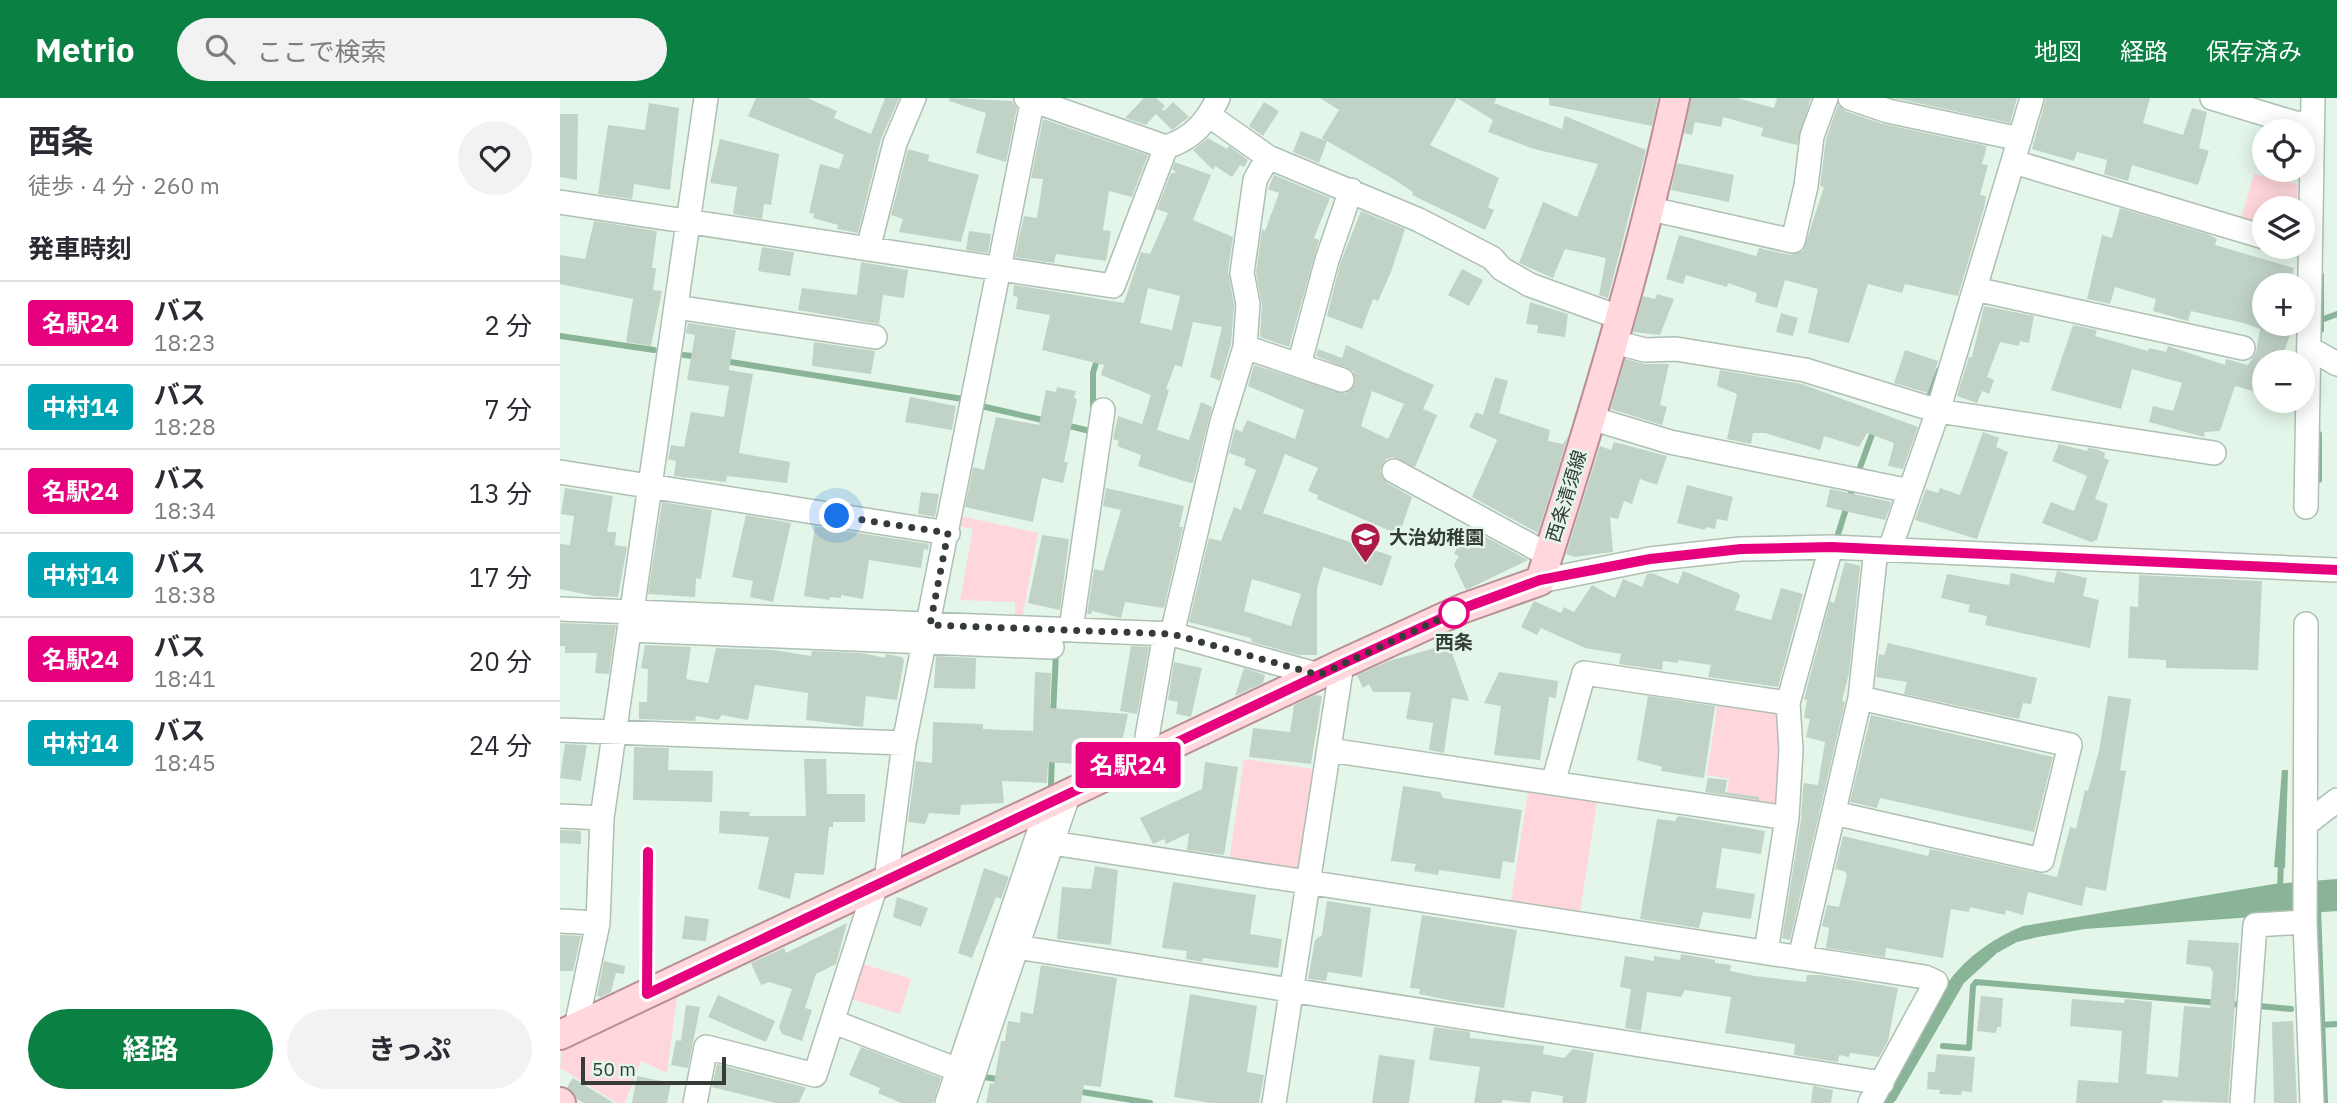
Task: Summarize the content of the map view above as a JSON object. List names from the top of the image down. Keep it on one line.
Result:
{"streets":{"main road":["西条清須線"]},"places":{"school or university":["大治幼稚園"],"other":["西条"]},"lines":["bus line 名駅24"],"scale_bar":"50 m","page":{"header":"Metrio","search":"ここで検索","nav":["地図","経路","保存済み"],"heading":[["西条","徒歩 · 4 分 · 260 m"],"発車時刻"],"on_map":"名駅24","map_buttons":["+","−"],"list":[{"mark":"名駅24","name":"バス","note":"18:23","value":"2 分"},{"mark":"中村14","name":"バス","note":"18:28","value":"7 分"},{"mark":"名駅24","name":"バス","note":"18:34","value":"13 分"},{"mark":"中村14","name":"バス","note":"18:38","value":"17 分"},{"mark":"名駅24","name":"バス","note":"18:41","value":"20 分"},{"mark":"中村14","name":"バス","note":"18:45","value":"24 分"}],"buttons":["経路","きっぷ"],"scale":"50 m"}}
